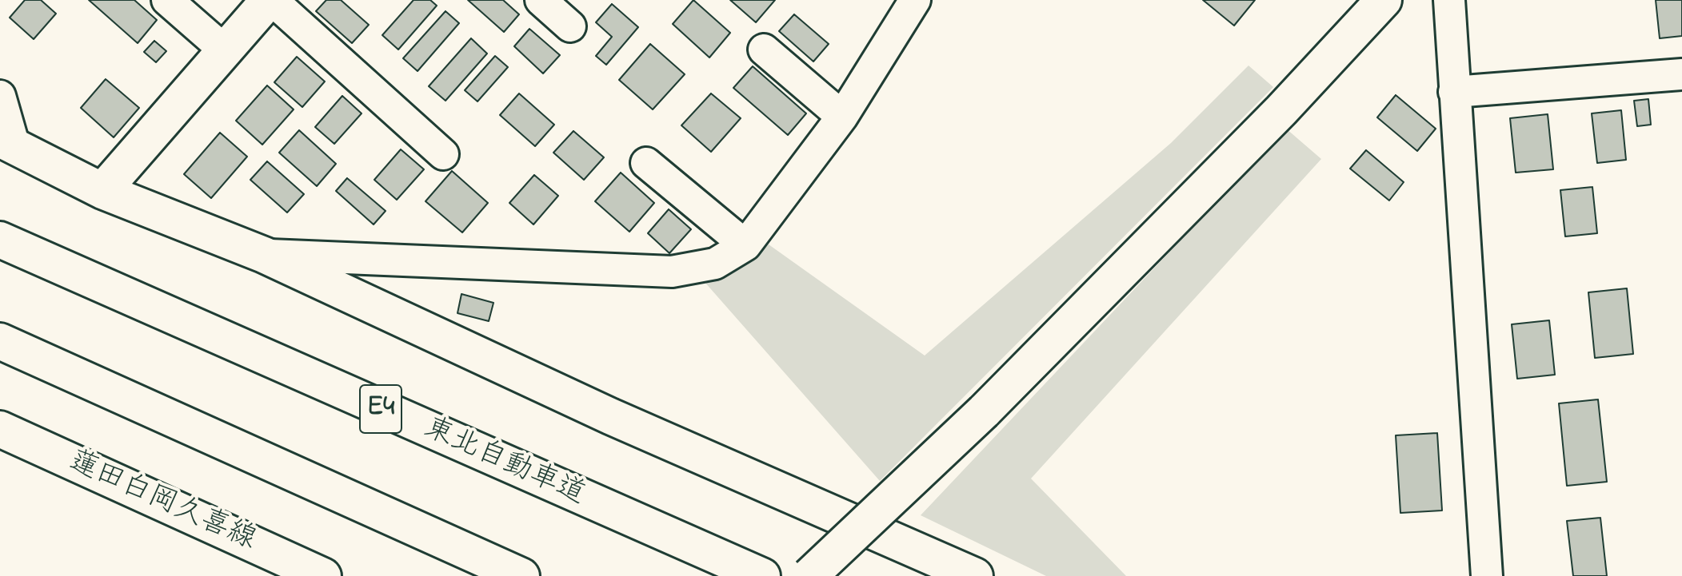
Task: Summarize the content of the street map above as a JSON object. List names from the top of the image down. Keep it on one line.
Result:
{"streets":{"main road":["E4","東北自動車道","蓮田白岡久喜線"]}}
